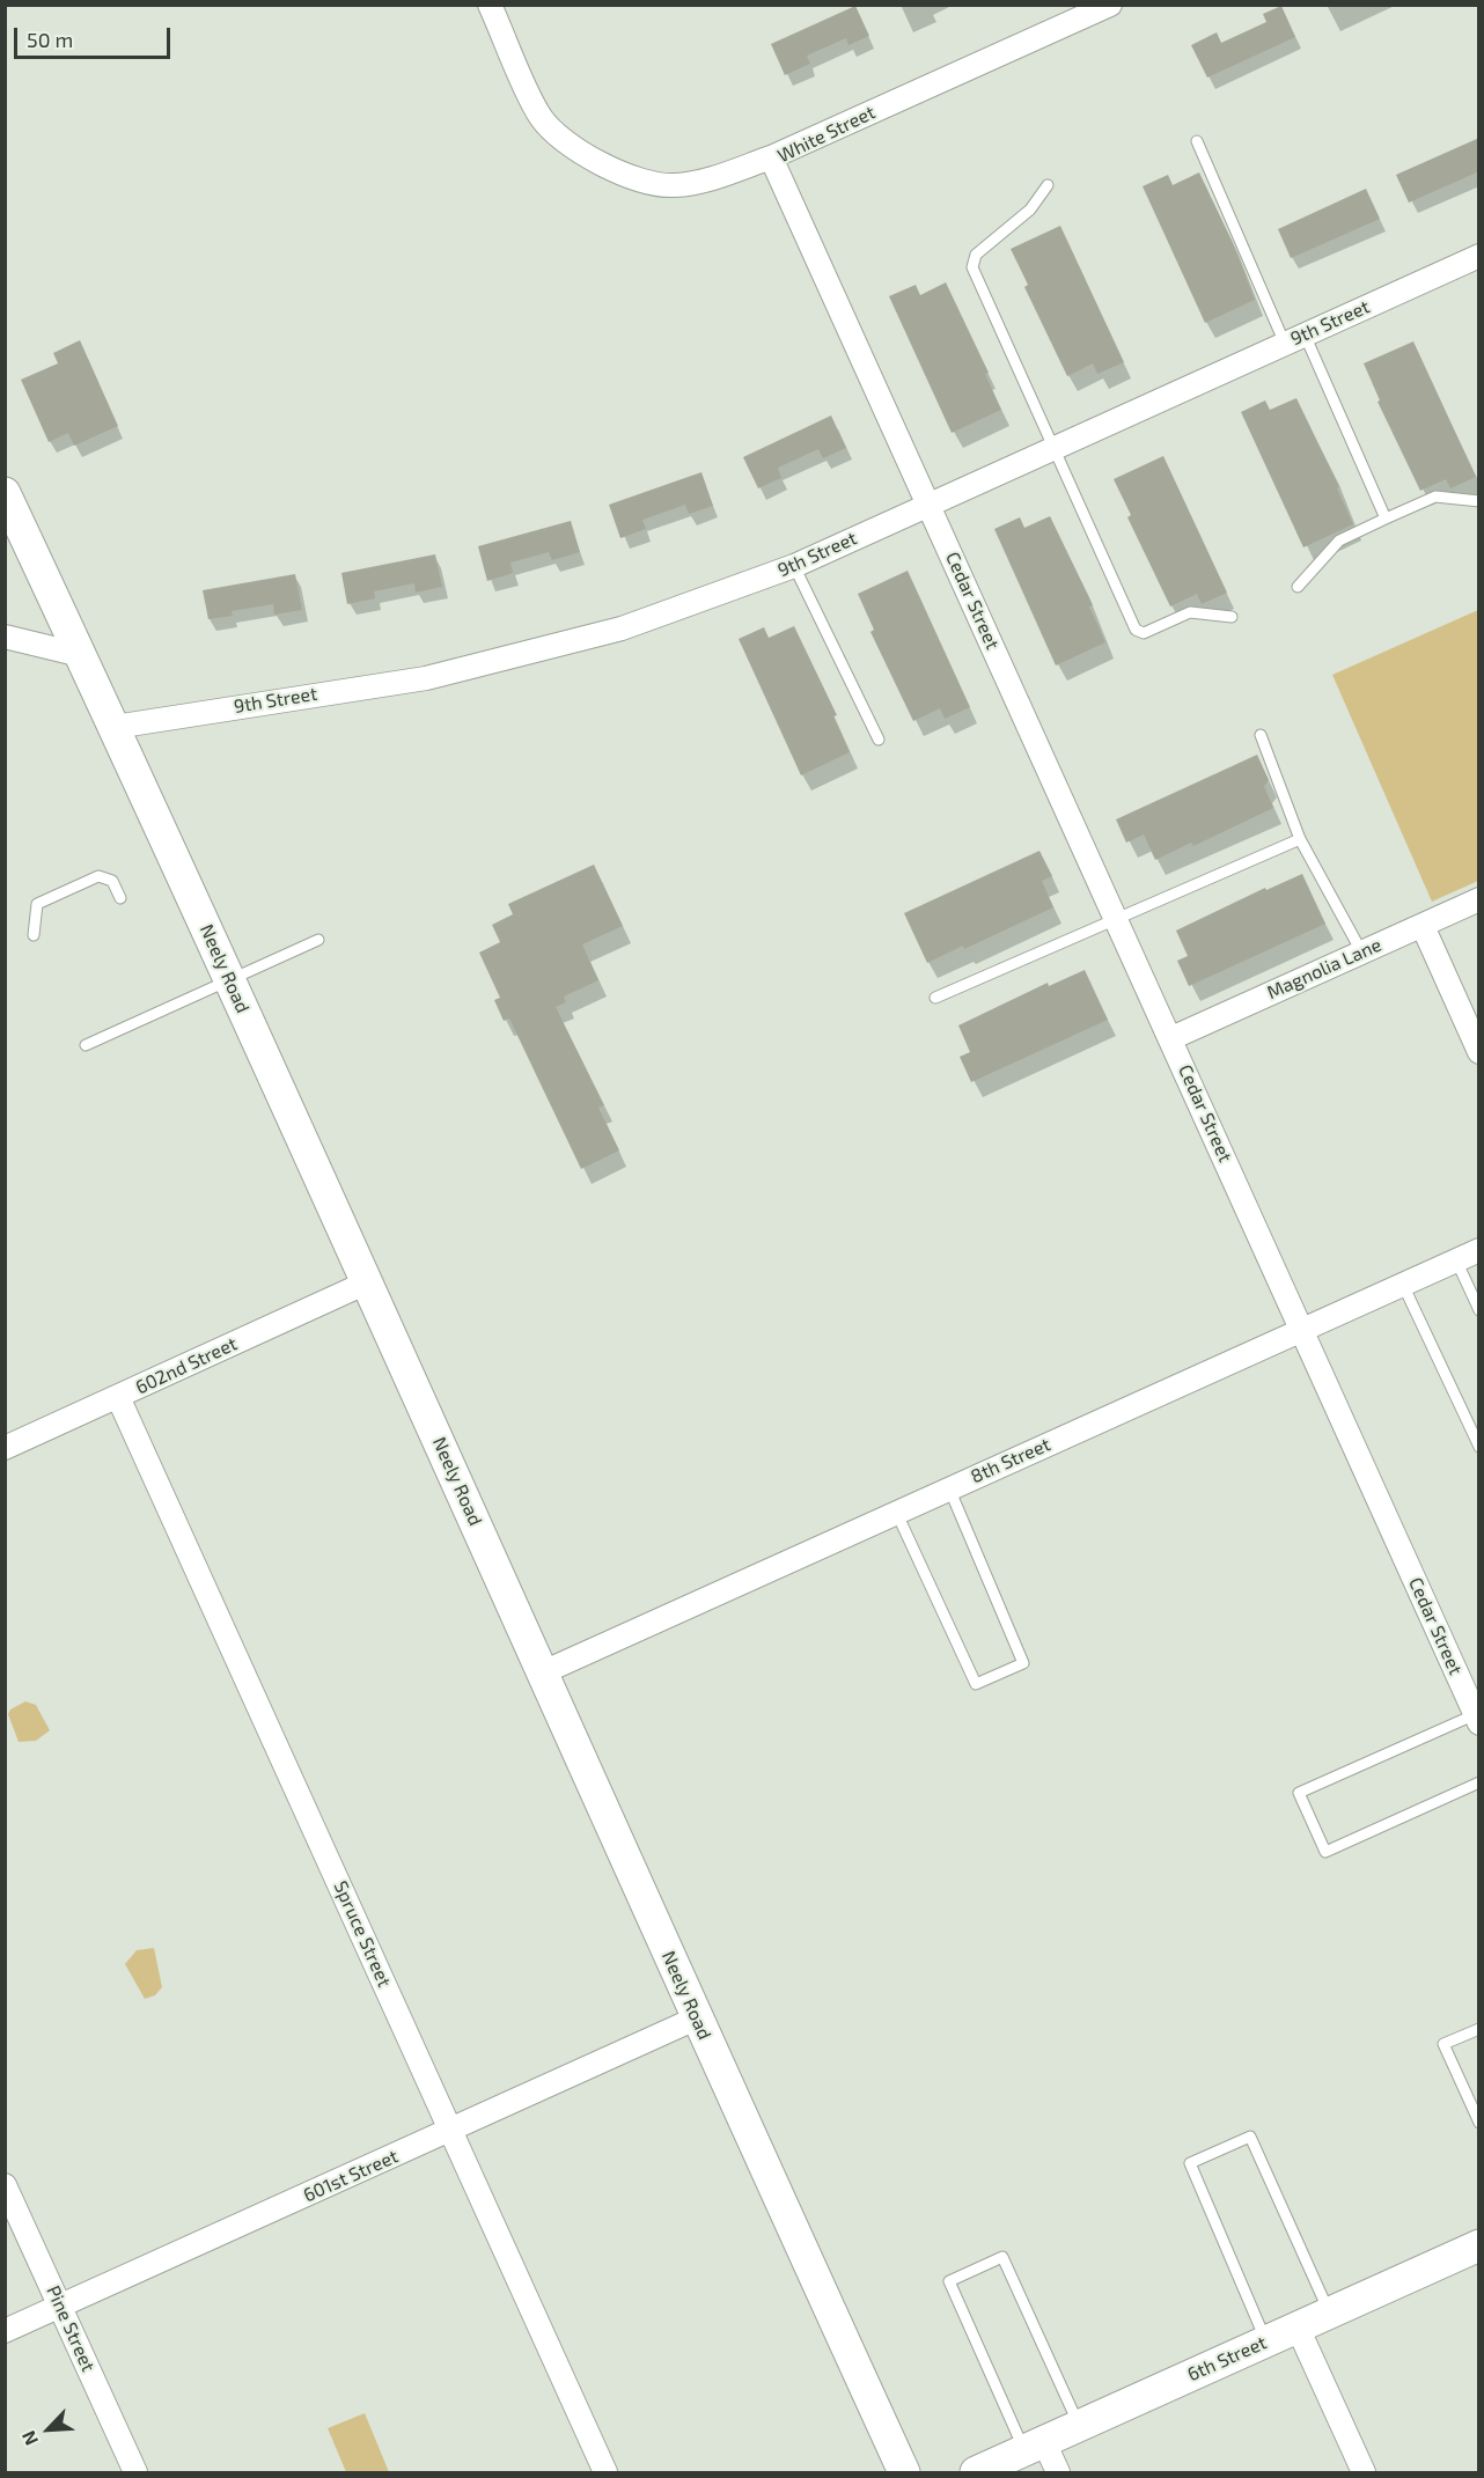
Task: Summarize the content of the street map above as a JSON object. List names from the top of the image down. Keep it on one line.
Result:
{"streets":{"street":["White Street","9th Street","Cedar Street","Neely Road","Magnolia Lane","602nd Street","8th Street","Spruce Street","601st Street","Pine Street","6th Street"]},"crossings":[["White Street","9th Street"],["White Street","Cedar Street"],["9th Street","Cedar Street"],["9th Street","Neely Road"],["Cedar Street","Magnolia Lane"],["Cedar Street","8th Street"],["Neely Road","602nd Street"],["Neely Road","8th Street"],["Neely Road","601st Street"],["602nd Street","Spruce Street"],["Spruce Street","601st Street"],["601st Street","Pine Street"]],"scale_bar":"50 m","north":"bottom left"}
